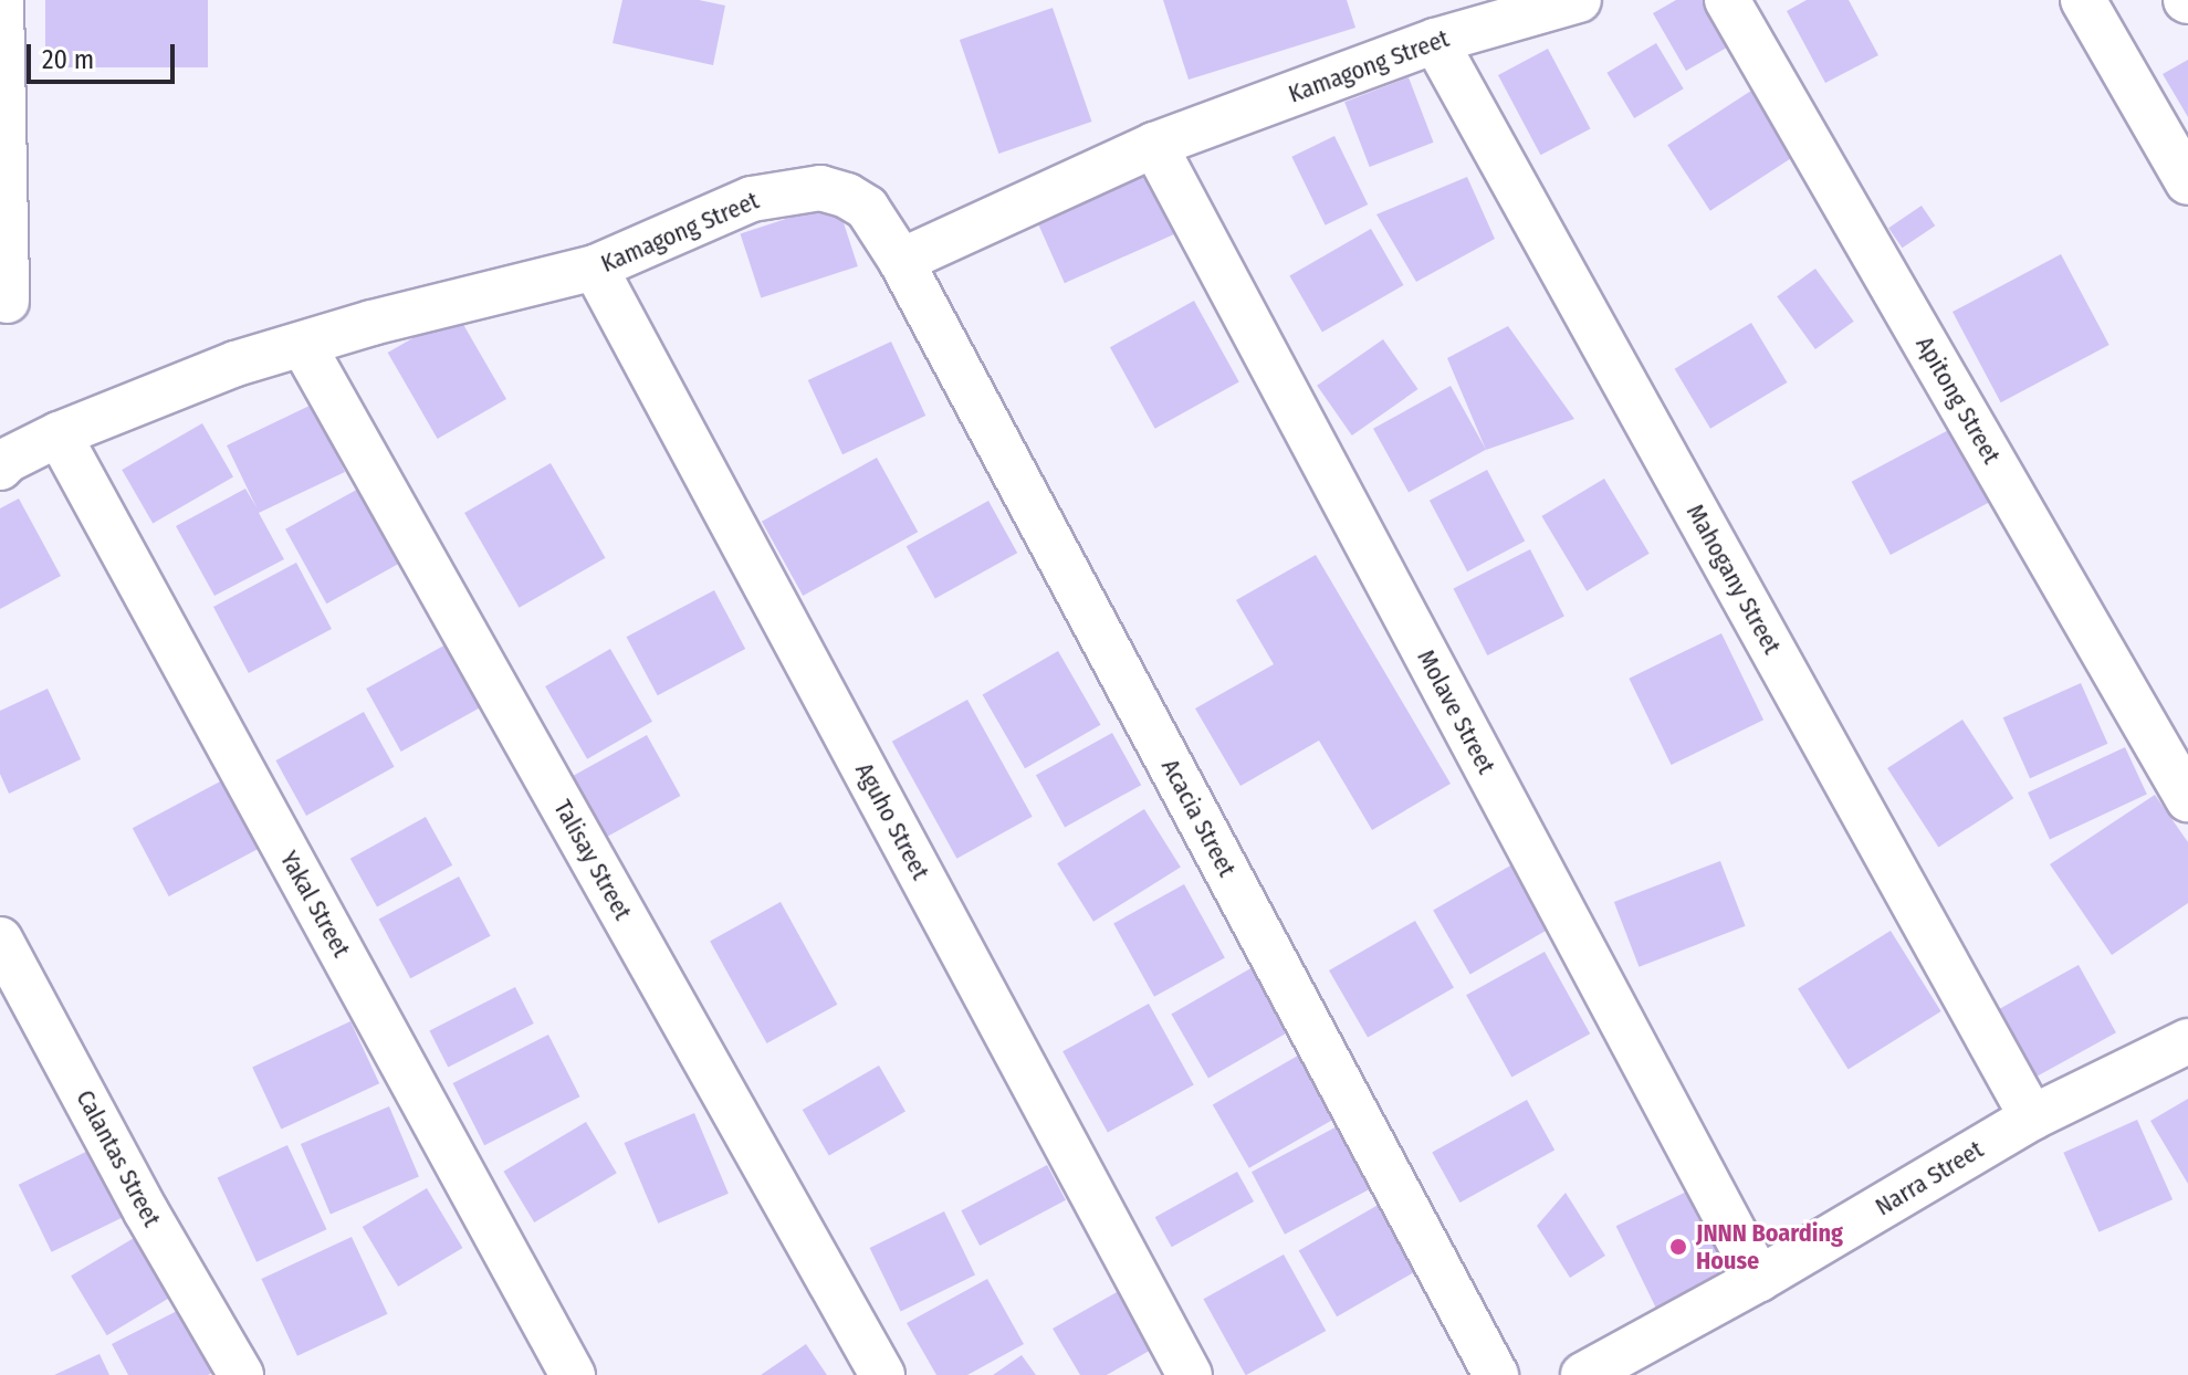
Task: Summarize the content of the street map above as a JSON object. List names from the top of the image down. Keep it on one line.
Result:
{"streets":{"street":["Kamagong Street","Apitong Street","Mahogany Street","Molave Street","Acacia Street","Aguho Street","Talisay Street","Yakal Street","Calantas Street","Narra Street"]},"crossings":[["Kamagong Street","Mahogany Street"],["Kamagong Street","Molave Street"],["Kamagong Street","Acacia Street"],["Kamagong Street","Aguho Street"],["Kamagong Street","Talisay Street"],["Kamagong Street","Yakal Street"],["Mahogany Street","Narra Street"],["Molave Street","Narra Street"]],"places":["JNNN Boarding House"],"scale_bar":"20 m"}
